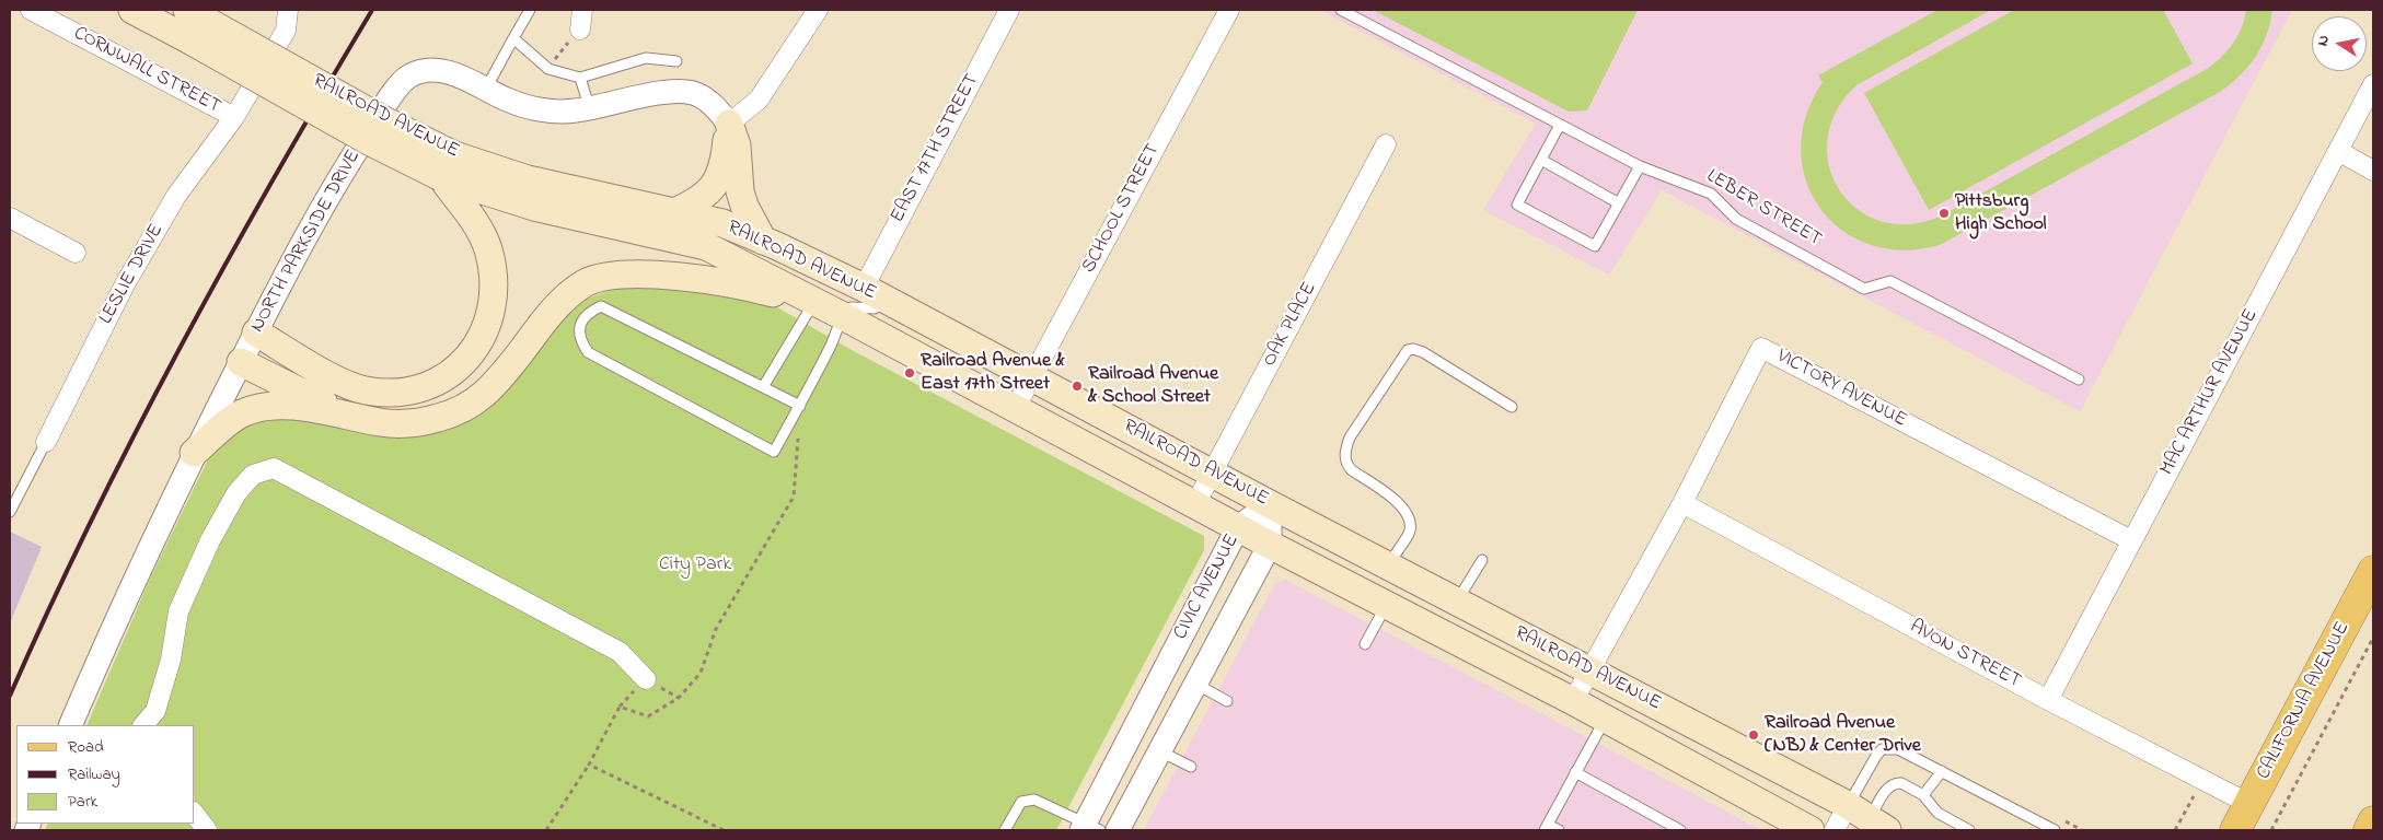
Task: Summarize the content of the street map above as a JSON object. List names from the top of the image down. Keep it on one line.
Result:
{"streets":{"main road":["RAILROAD AVENUE","CALIFORNIA AVENUE"],"street":["CORNWALL STREET","EAST 17TH STREET","SCHOOL STREET","NORTH PARKSIDE DRIVE","LESLIE DRIVE","OAK PLACE","VICTORY AVENUE","MAC ARTHUR AVENUE","CIVIC AVENUE","AVON STREET"],"lane":["LEBER STREET"]},"crossings":[["CORNWALL STREET","LESLIE DRIVE"],["RAILROAD AVENUE","EAST 17TH STREET"],["RAILROAD AVENUE","SCHOOL STREET"],["RAILROAD AVENUE","OAK PLACE"],["RAILROAD AVENUE","VICTORY AVENUE"],["RAILROAD AVENUE","CIVIC AVENUE"],["VICTORY AVENUE","MAC ARTHUR AVENUE"],["VICTORY AVENUE","AVON STREET"],["MAC ARTHUR AVENUE","AVON STREET"],["AVON STREET","CALIFORNIA AVENUE"]],"parks":["City Park"],"places":["Pittsburg High School","Railroad Avenue & East 17th Street","Railroad Avenue & School Street","Railroad Avenue (NB) & Center Drive"],"legend":["Road","Railway","Park"],"north":"left"}
